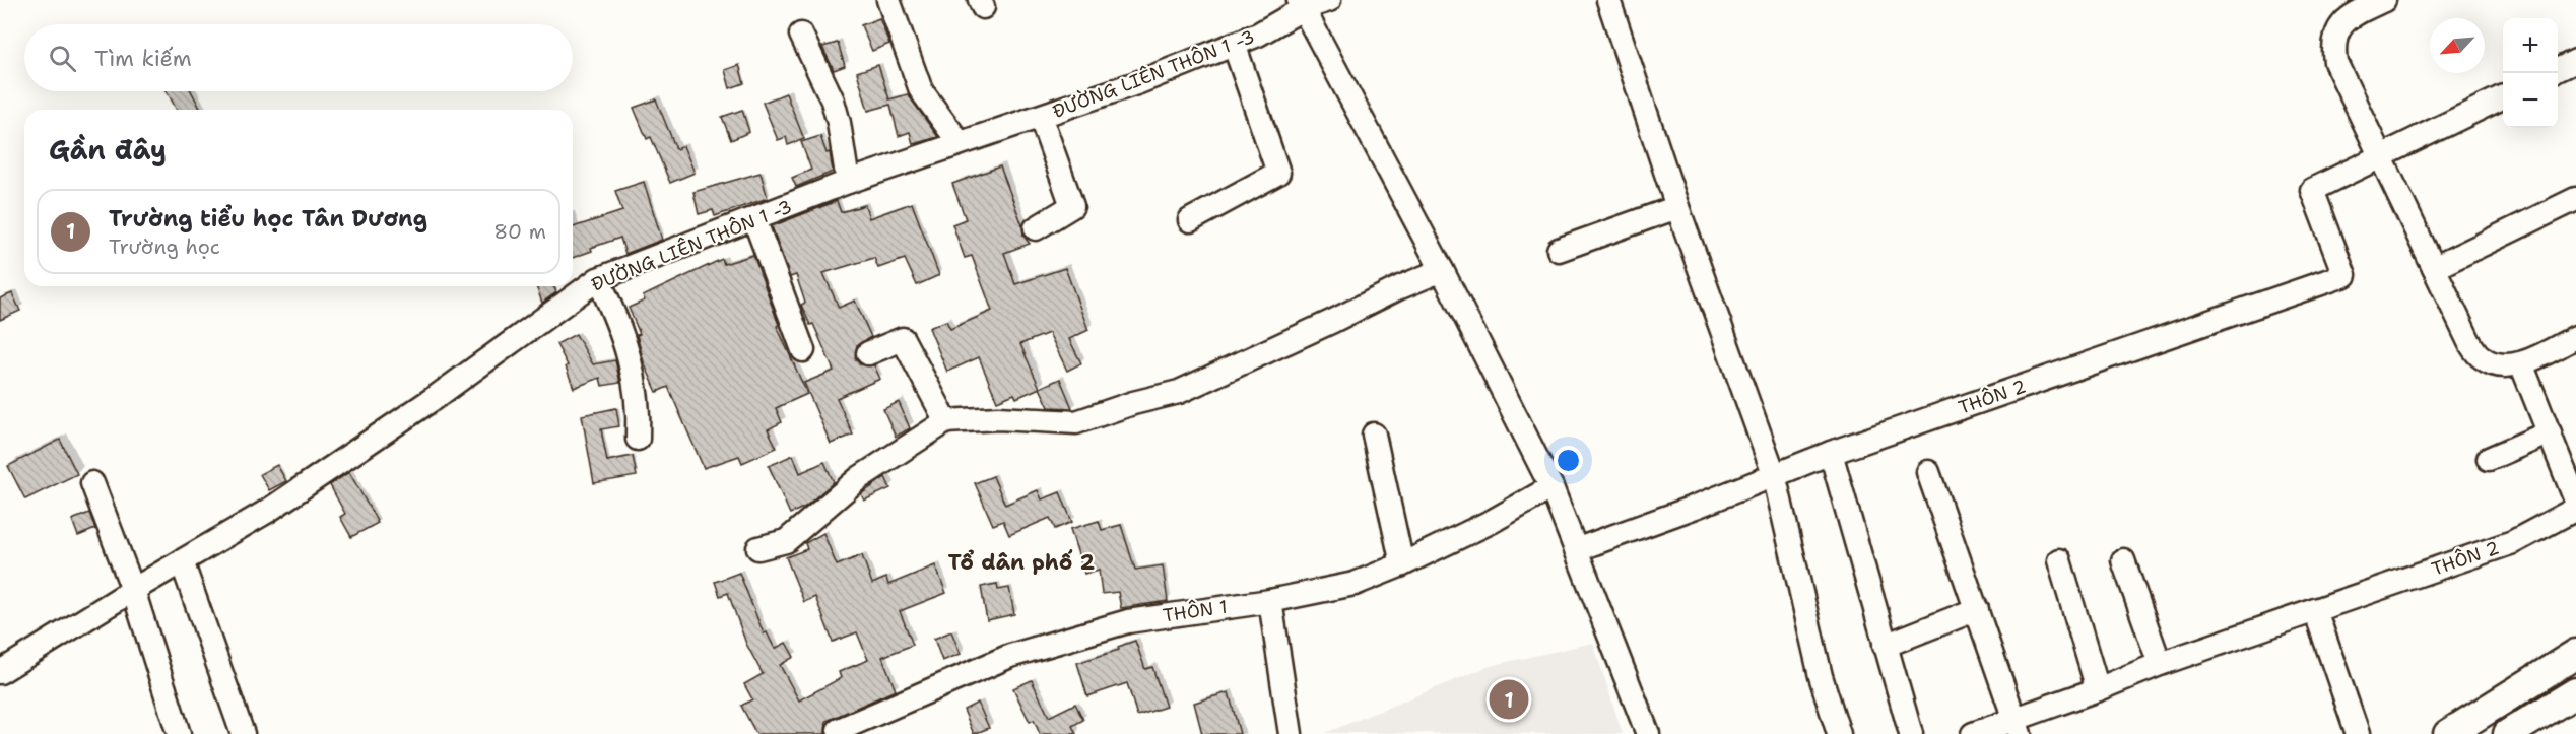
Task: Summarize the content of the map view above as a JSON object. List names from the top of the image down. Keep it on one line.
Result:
{"streets":{"street":["ĐƯỜNG LIÊN THÔN 1 -3","THÔN 2","THÔN 1"]},"districts":["Tổ dân phố 2"],"north":"bottom left","page":{"map_buttons":["+","−"],"search":"Tìm kiếm","heading":"Gần đây","list":[{"mark":"1","name":"Trường tiểu học Tân Dương","note":"Trường học","value":"80 m"}],"pins":"1"}}
